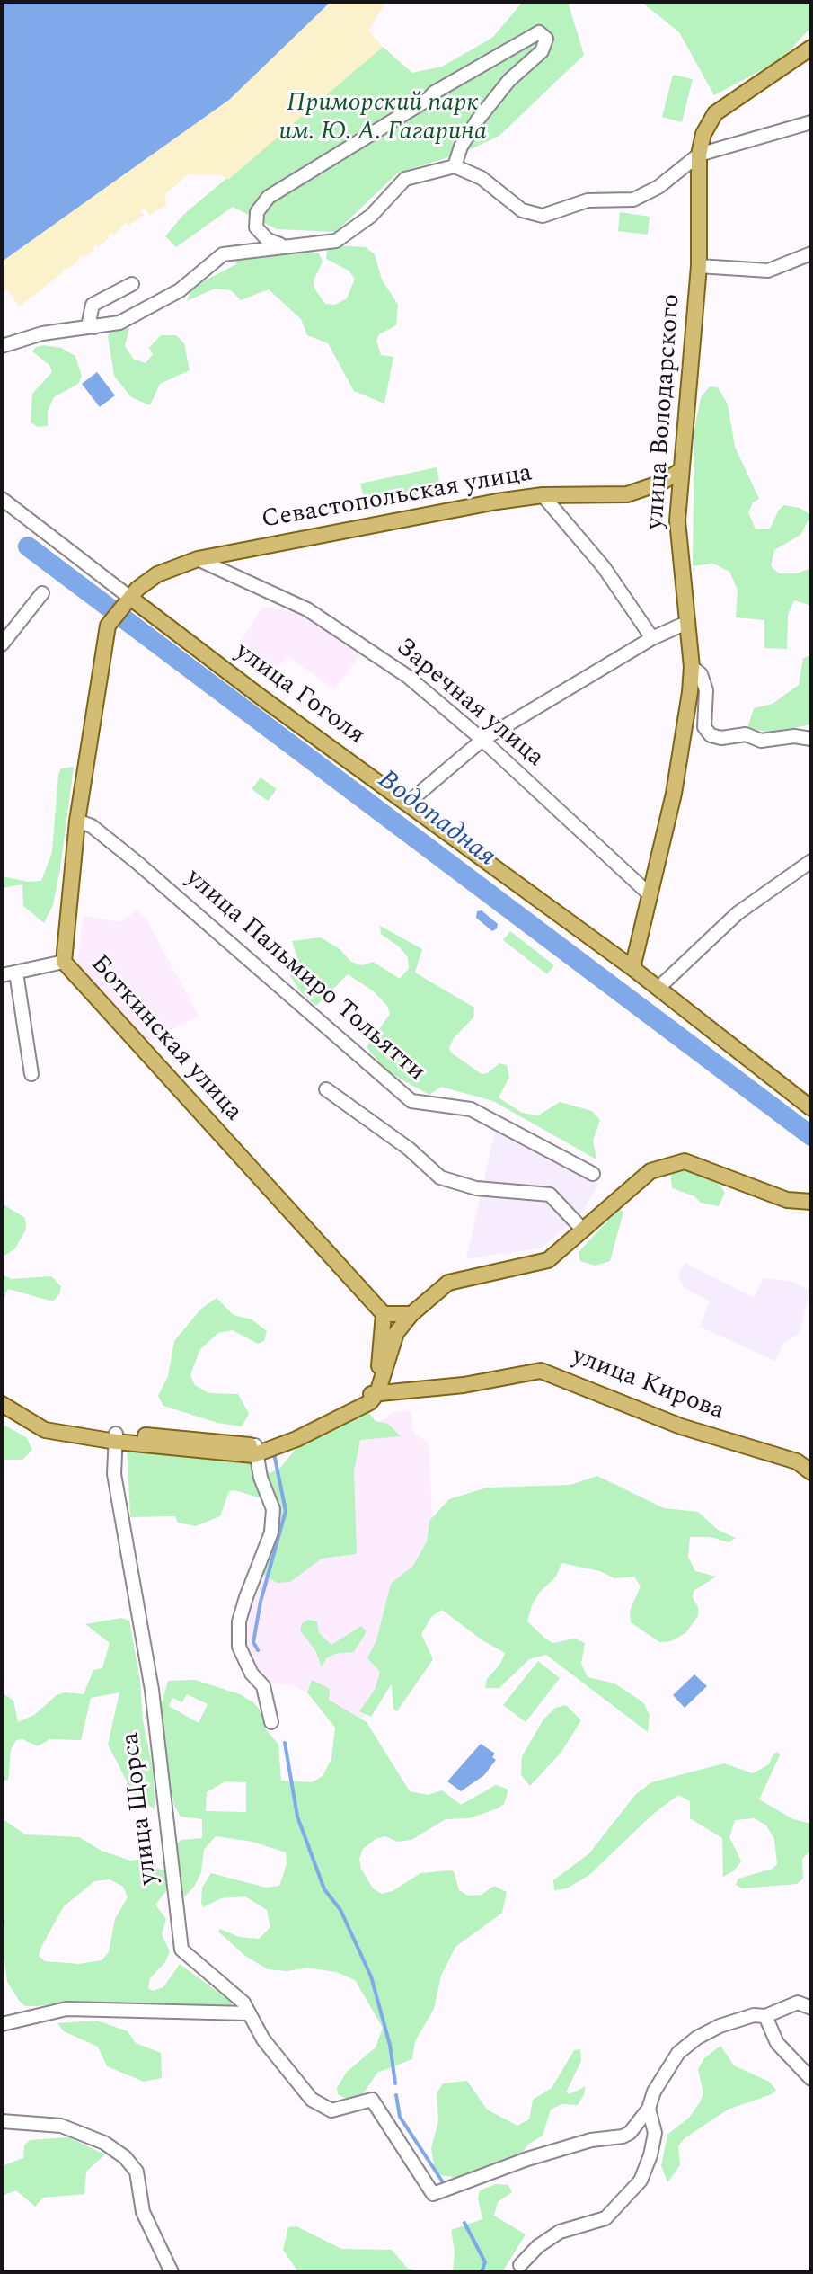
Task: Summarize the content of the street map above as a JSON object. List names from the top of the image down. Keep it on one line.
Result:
{"streets":{"main road":["улица Володарского","Севастопольская улица","улица Гоголя","Боткинская улица","улица Кирова"],"street":["Заречная улица","улица Пальмиро Тольятти","улица Щорса"]},"crossings":[["улица Володарского","Севастопольская улица"],["улица Володарского","улица Гоголя"],["улица Володарского","Заречная улица"],["Севастопольская улица","улица Гоголя"],["Севастопольская улица","Заречная улица"],["Севастопольская улица","Боткинская улица"],["улица Пальмиро Тольятти","Боткинская улица"],["улица Кирова","улица Щорса"]],"water":["Водопадная"],"parks":["Приморский парк им. Ю. А. Гагарина"]}
